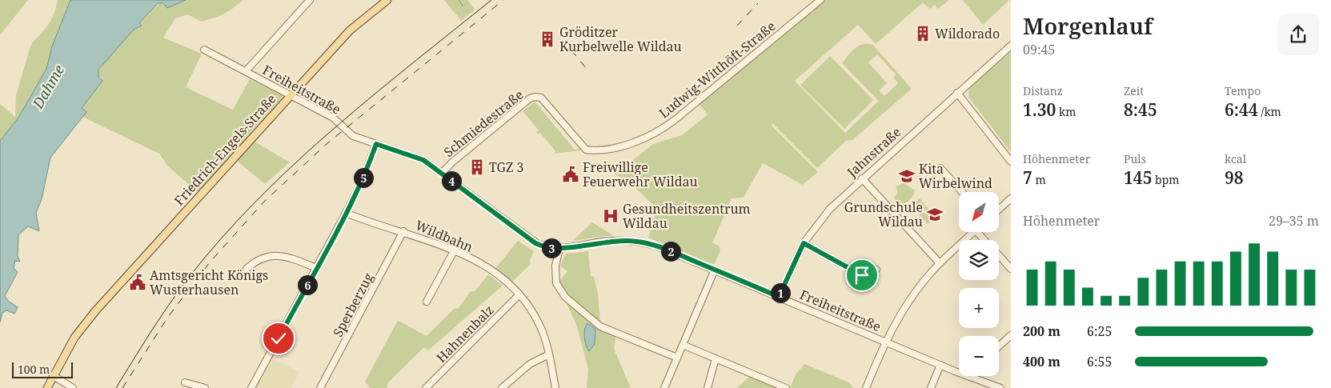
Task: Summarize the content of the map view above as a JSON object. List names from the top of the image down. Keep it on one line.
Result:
{"streets":{"main road":["Friedrich-Engels-Straße"],"street":["Ludwig-Witthöft-Straße","Freiheitstraße","Schmiedestraße","Jahnstraße","Wildbahn","Sperberzug","Hahnenbalz"]},"crossings":[["Ludwig-Witthöft-Straße","Schmiedestraße"],["Freiheitstraße","Schmiedestraße"],["Freiheitstraße","Friedrich-Engels-Straße"],["Freiheitstraße","Jahnstraße"],["Wildbahn","Sperberzug"],["Wildbahn","Hahnenbalz"]],"water":["Dahme"],"places":{"building":["Wildorado","Gröditzer Kurbelwelle Wildau","TGZ 3"],"public building":["Freiwillige Feuerwehr Wildau","Amtsgericht Königs Wusterhausen"],"school or university":["Kita Wirbelwind","Grundschule Wildau"],"hospital":["Gesundheitszentrum Wildau"]},"scale_bar":"100 m","north":"bottom left","page":{"heading":["Morgenlauf","09:45"],"stats":[["Distanz","1.30 km"],["Zeit","8:45"],["Tempo","6:44 /km"],["Höhenmeter","7 m"],["Puls","145 bpm"],["kcal","98"]],"pins":["5","4","3","2","6","1"],"map_buttons":["+","−"],"chart":["Höhenmeter","29–35 m"],"list":[{"name":"200 m","note":"6:25"},{"name":"400 m","note":"6:55"}],"scale":"100 m"}}
